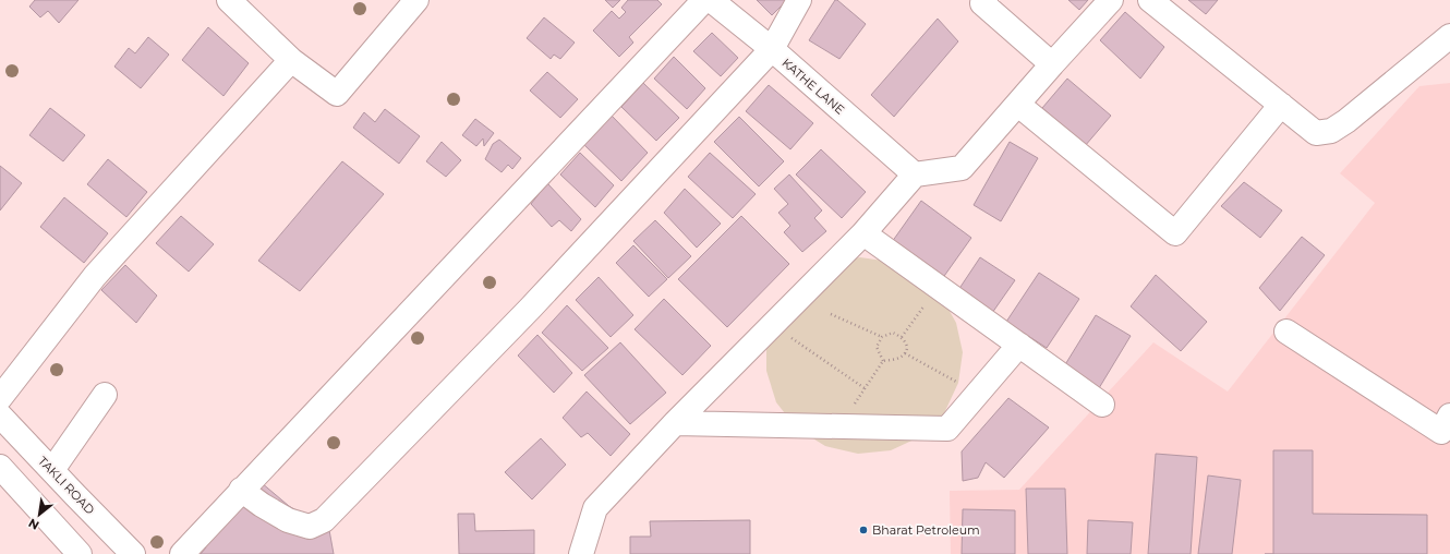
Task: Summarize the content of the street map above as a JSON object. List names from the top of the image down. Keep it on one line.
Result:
{"streets":{"street":["KATHE LANE","TAKLI ROAD"]},"places":["Bharat Petroleum"],"north":"bottom left"}
